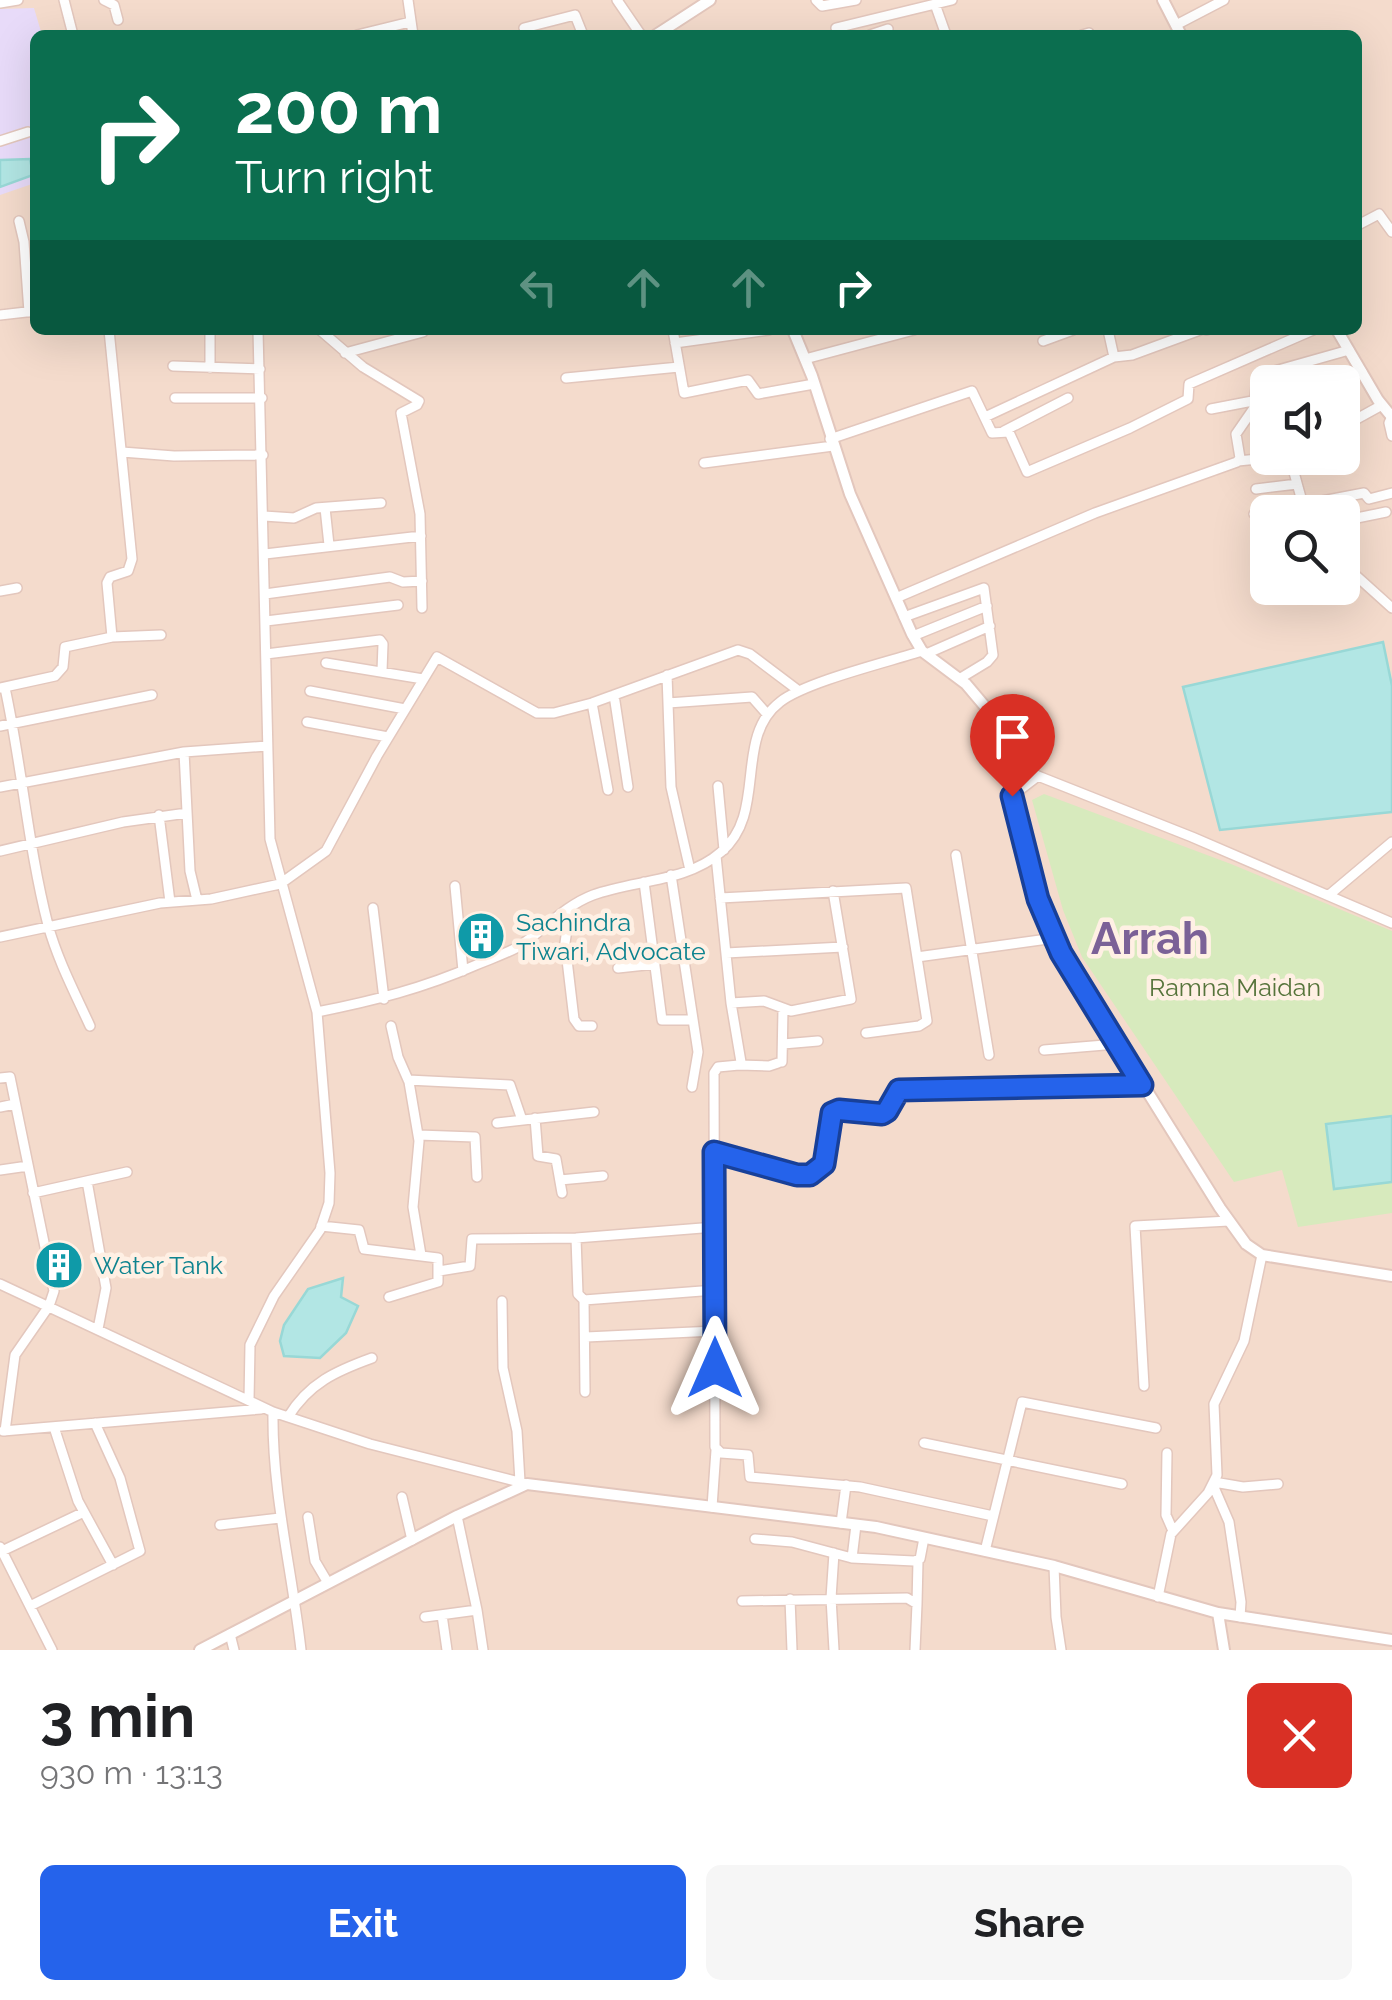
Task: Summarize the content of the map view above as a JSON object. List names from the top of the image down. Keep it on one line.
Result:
{"districts":["Arrah"],"parks":["Ramna Maidan"],"places":{"building":["Sachindra Tiwari, Advocate","Water Tank"]},"page":{"turn":["200 m","Turn right"],"heading":["3 min","930 m · 13:13"],"buttons":["Exit","Share"]}}
